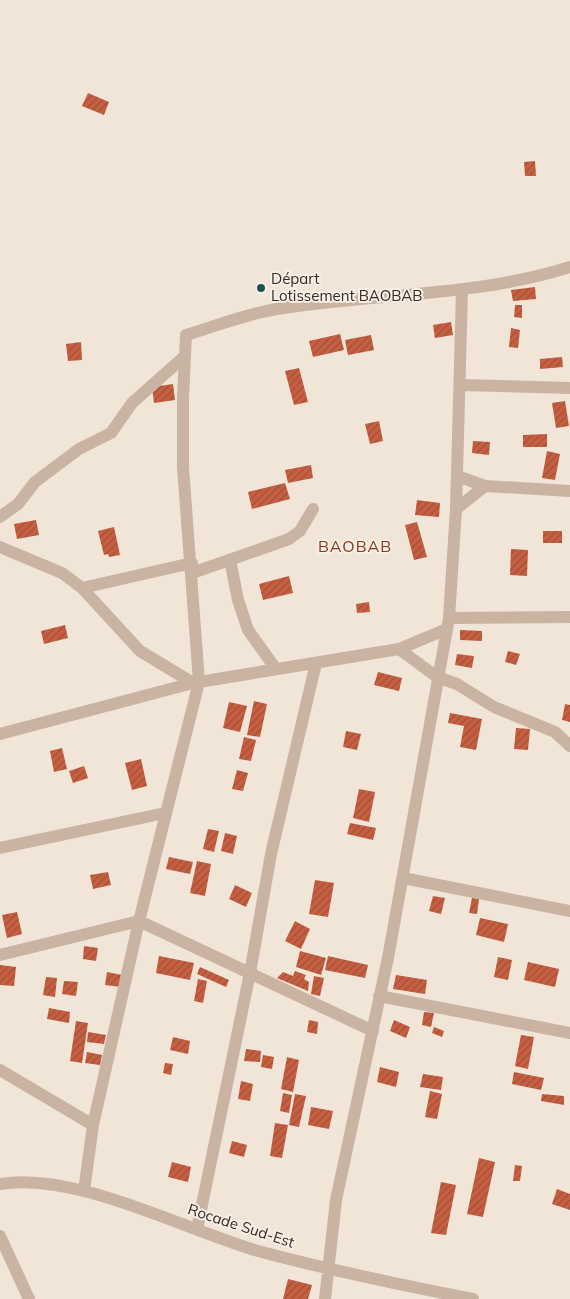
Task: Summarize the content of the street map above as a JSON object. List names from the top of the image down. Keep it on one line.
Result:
{"streets":{"street":["Rocade Sud-Est"]},"districts":["BAOBAB"],"places":["Départ Lotissement BAOBAB"]}
